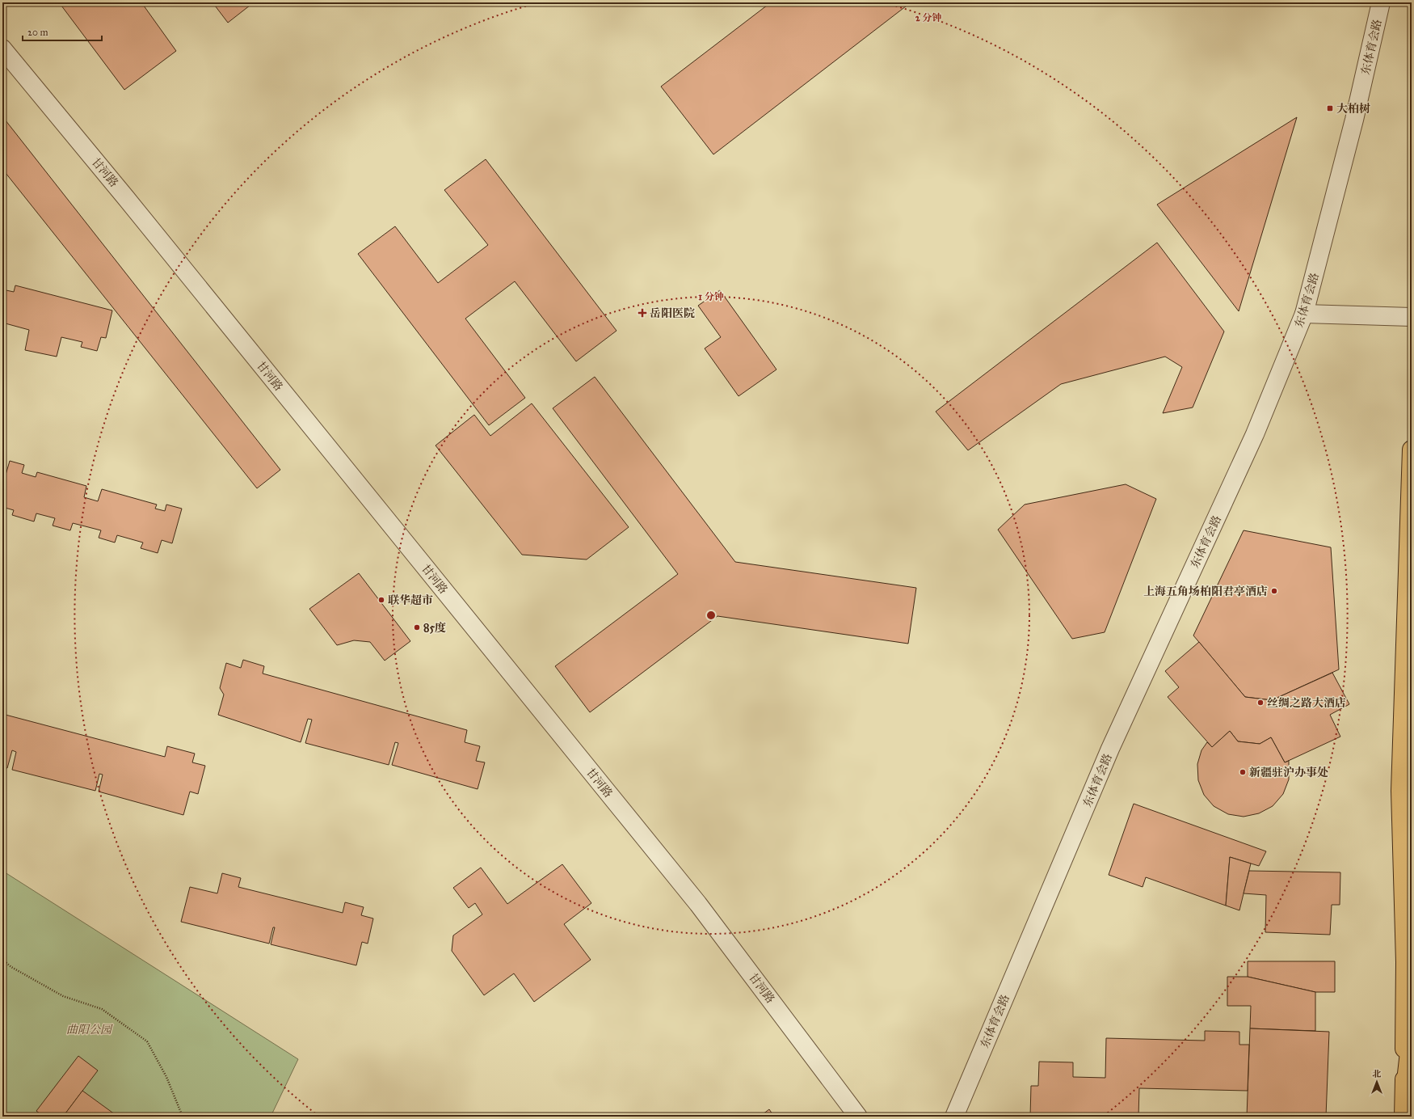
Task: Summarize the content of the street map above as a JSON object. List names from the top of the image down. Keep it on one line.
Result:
{"streets":{"street":["东体育会路","甘河路"]},"parks":["曲阳公园"],"places":{"transit":["大柏树"],"health":["岳阳医院"],"other":["上海五角场柏阳君亭酒店","联华超市","85度","丝绸之路大酒店","新疆驻沪办事处"]},"scale_bar":"20 m","north":"top","rings":["2 分钟","1 分钟"]}
